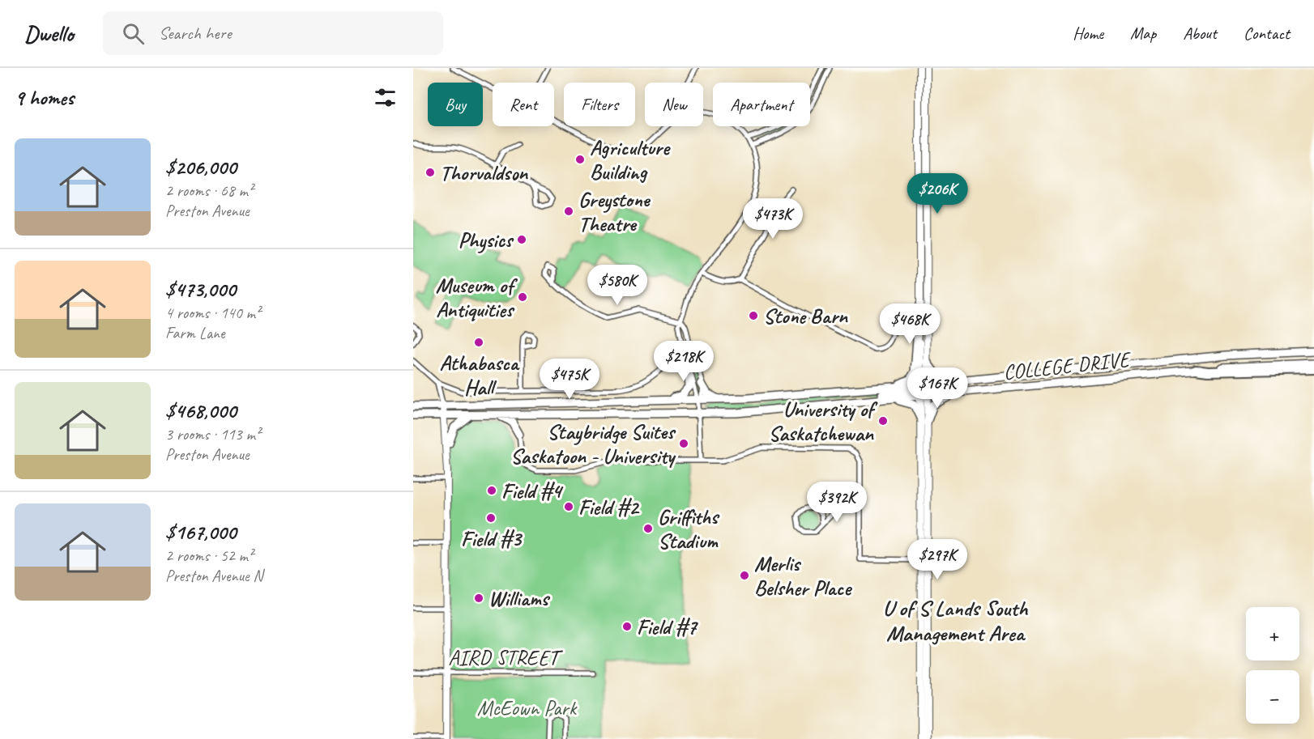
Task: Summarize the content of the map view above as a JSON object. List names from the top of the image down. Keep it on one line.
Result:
{"streets":{"main road":["COLLEGE DRIVE"],"street":["AIRD STREET"]},"districts":["U of S Lands South Management Area"],"parks":["McEown Park"],"places":["Agriculture Building","Thorvaldson","Greystone Theatre","Physics","Museum of Antiquities","Stone Barn","Athabasca Hall","University of Saskatchewan","Staybridge Suites Saskatoon - University","Field #4","Field #2","Field #3","Griffiths Stadium","Merlis Belsher Place","Williams","Field #7"],"page":{"header":"Dwello","search":"Search here","nav":["Home","Map","About","Contact"],"heading":"9 homes","chip":["Buy","Rent","Filters","New","Apartment"],"list":[{"name":"$206,000","note":"2 rooms · 68 m² · Preston Avenue"},{"name":"$473,000","note":"4 rooms · 140 m² · Farm Lane"},{"name":"$468,000","note":"3 rooms · 113 m² · Preston Avenue"},{"name":"$167,000","note":"2 rooms · 52 m² · Preston Avenue N"}],"price":["$206K","$473K","$580K","$468K","$218K","$475K","$167K","$392K","$297K"],"map_buttons":["+","−"]}}
